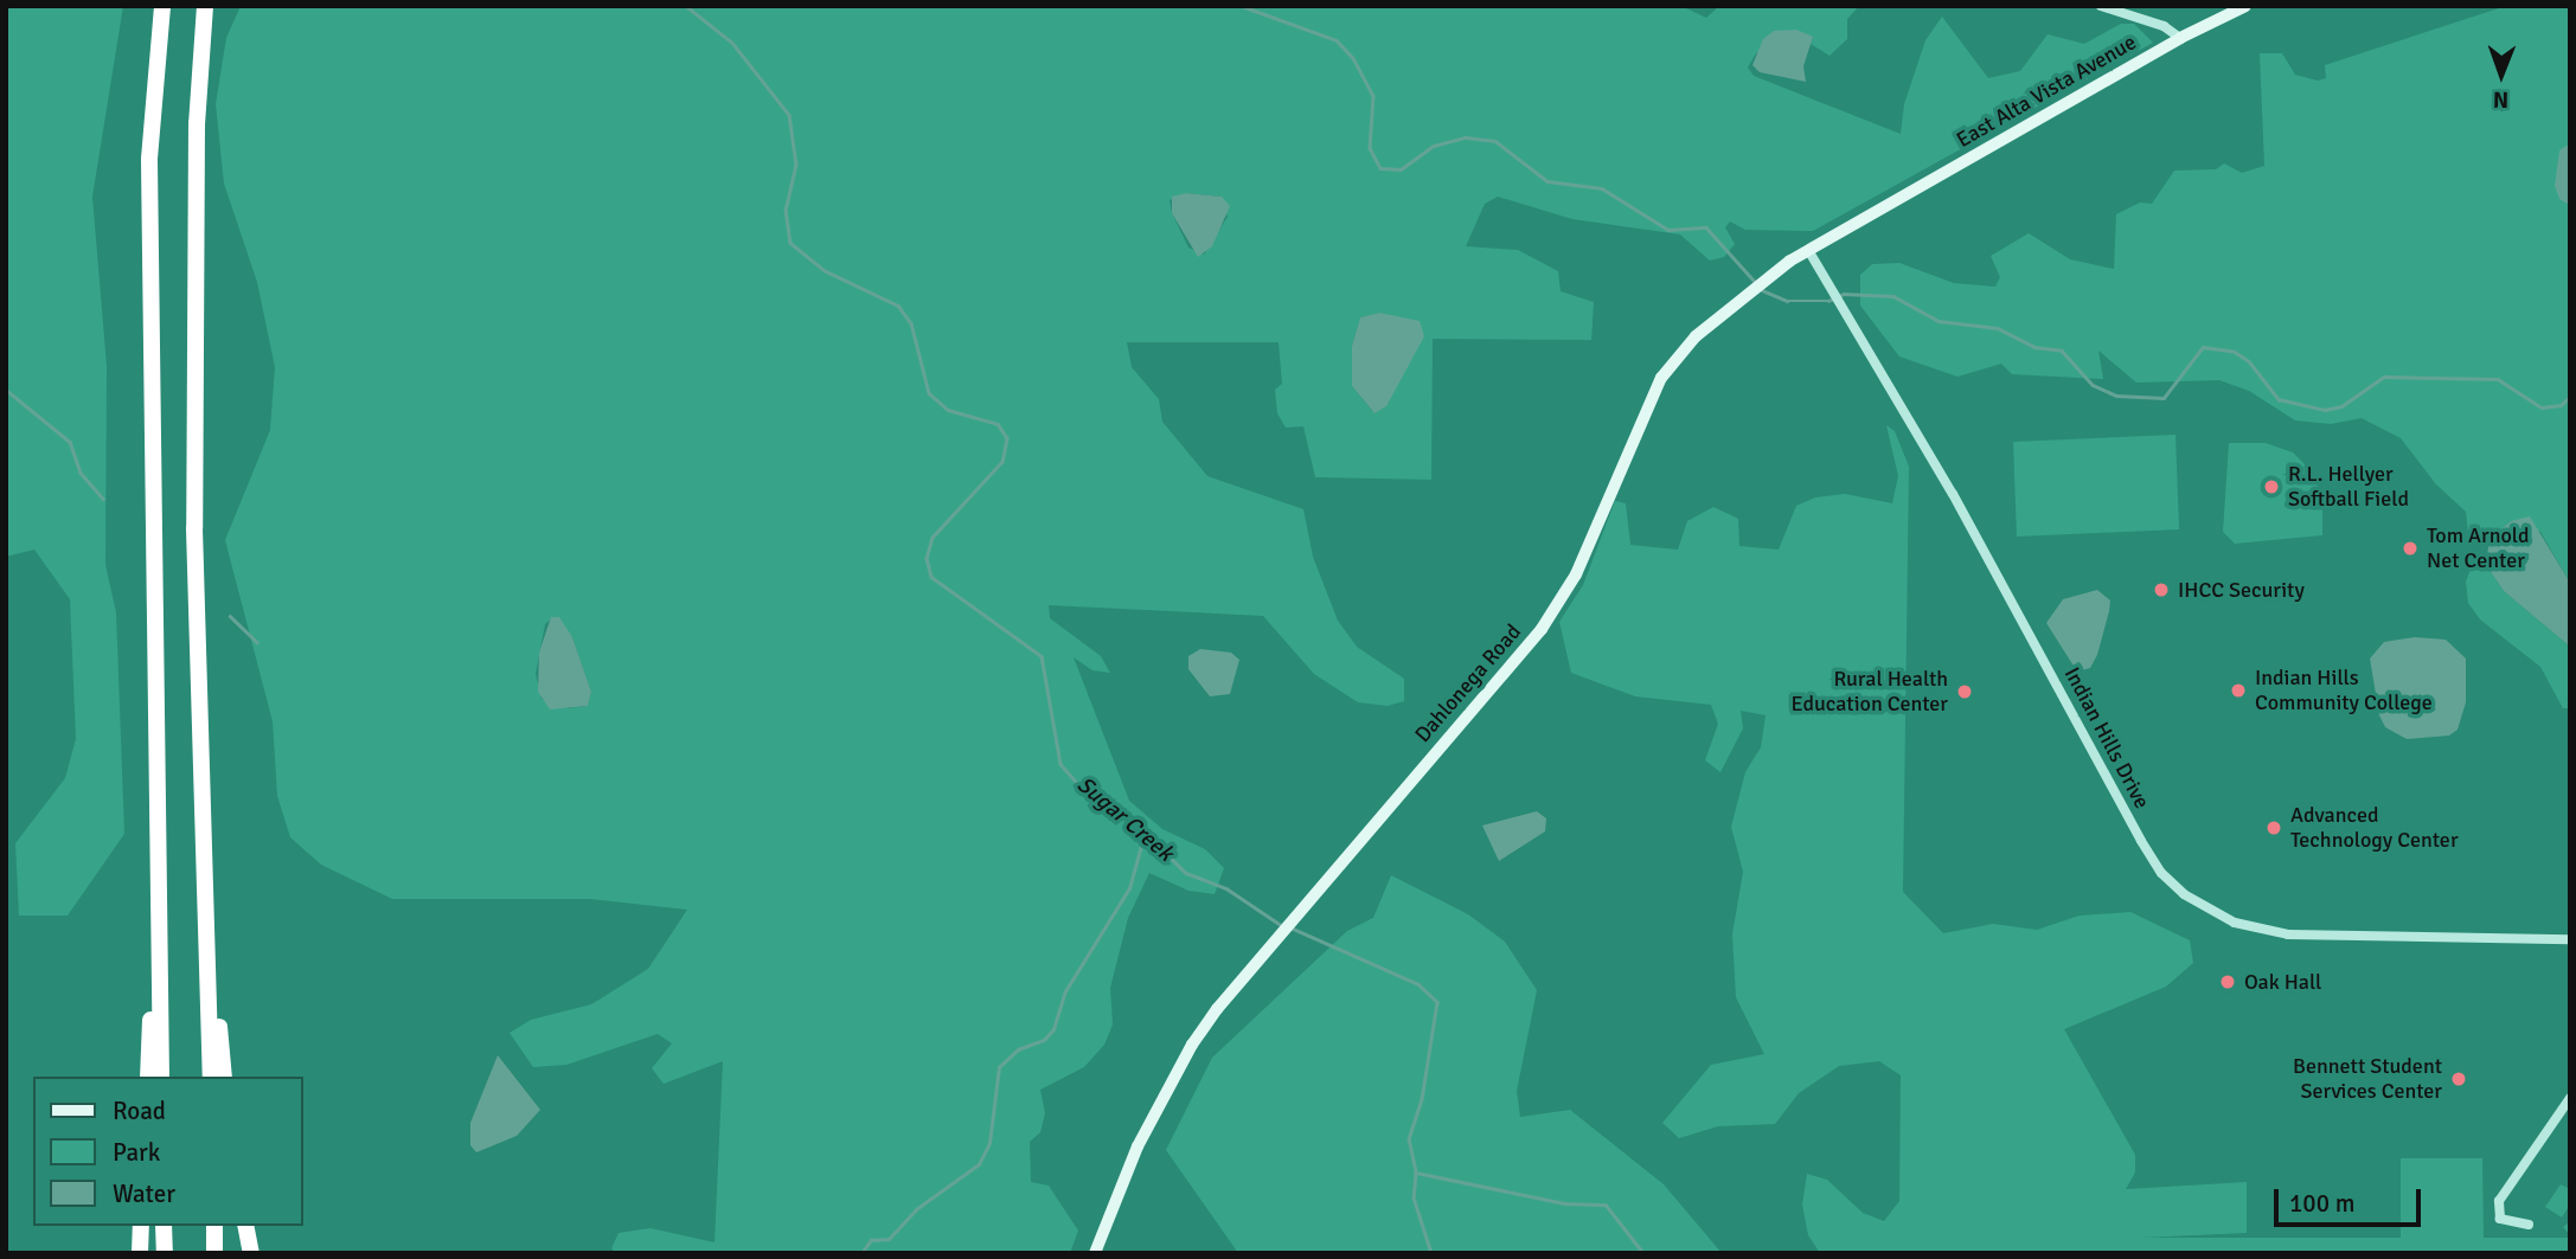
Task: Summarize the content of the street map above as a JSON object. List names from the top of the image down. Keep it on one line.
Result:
{"streets":{"main road":["East Alta Vista Avenue","Dahlonega Road"],"street":["Indian Hills Drive"]},"crossings":[["East Alta Vista Avenue","Dahlonega Road"],["Dahlonega Road","Indian Hills Drive"]],"water":["Sugar Creek"],"places":["R.L. Hellyer Softball Field","Tom Arnold Net Center","IHCC Security","Indian Hills Community College","Rural Health Education Center","Advanced Technology Center","Oak Hall","Bennett Student Services Center"],"legend":["Road","Park","Water"],"scale_bar":"100 m","north":"bottom"}
